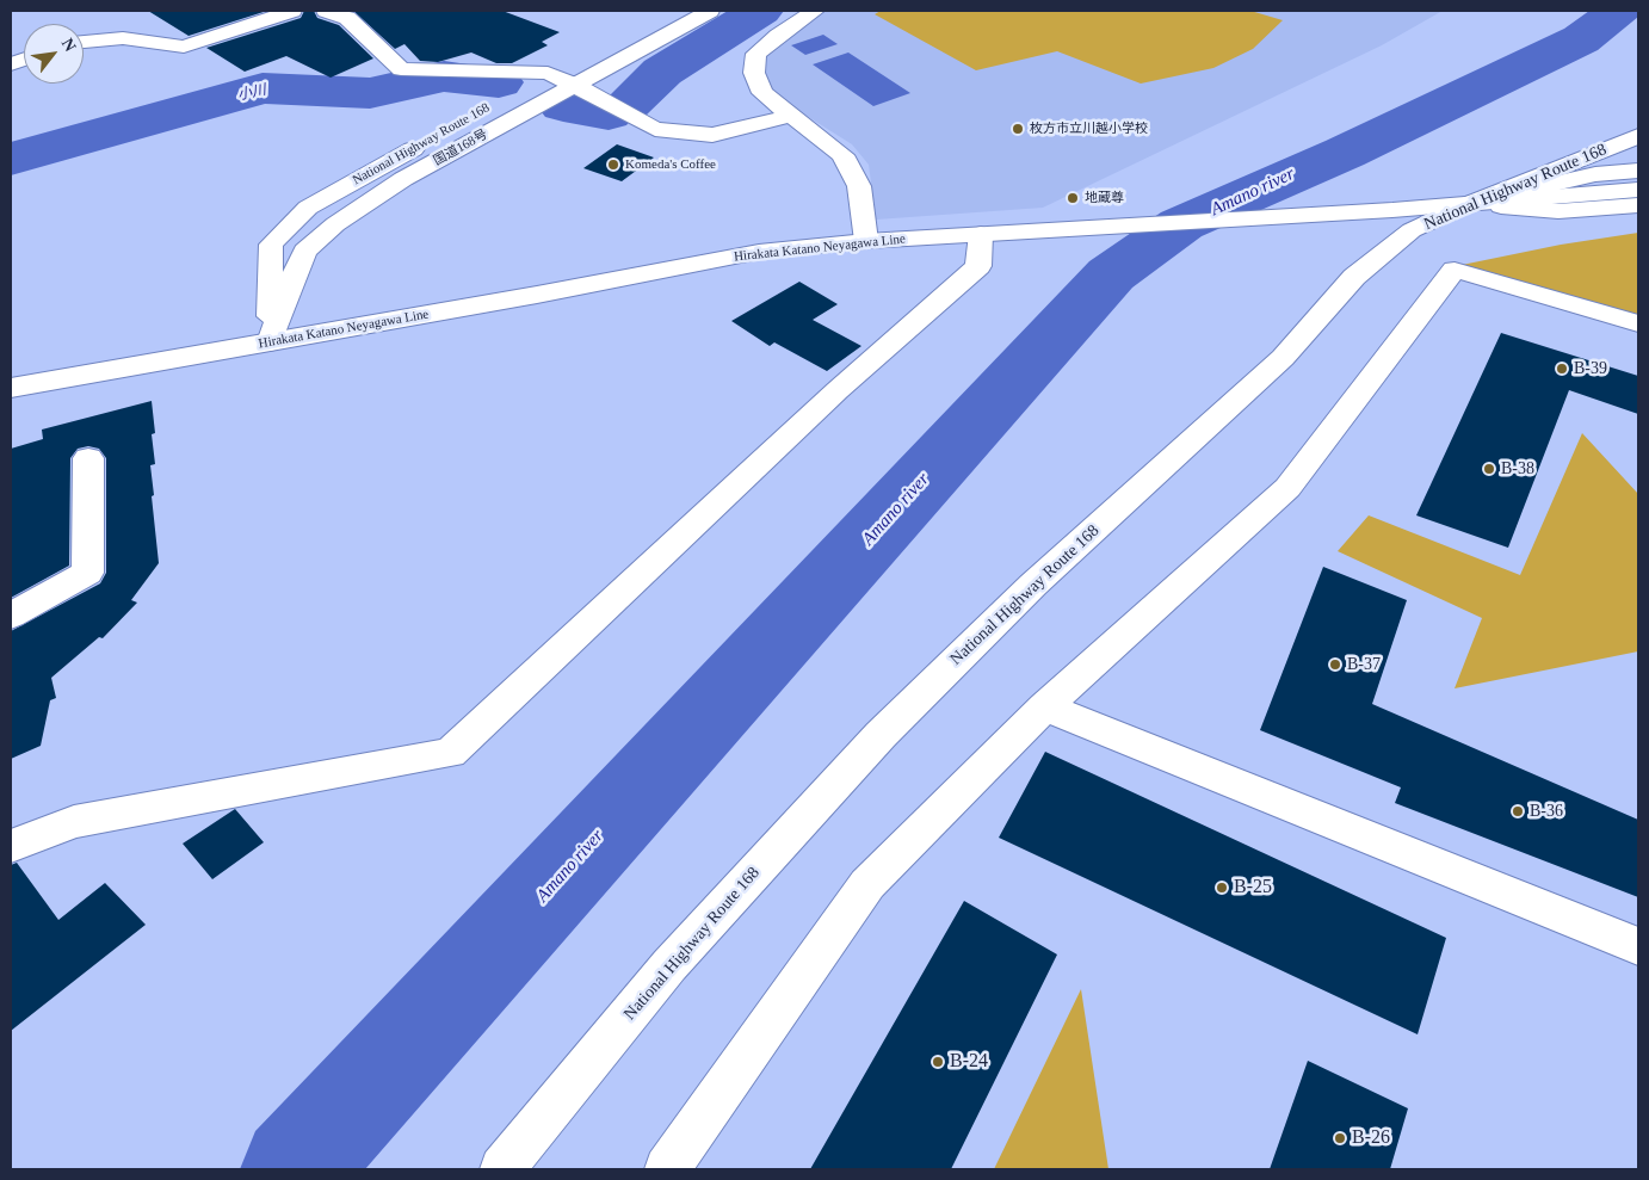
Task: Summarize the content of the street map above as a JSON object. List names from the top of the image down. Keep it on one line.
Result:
{"streets":{"main road":["National Highway Route 168","国道168号","Hirakata Katano Neyagawa Line"]},"crossings":[["National Highway Route 168","国道168号"],["National Highway Route 168","Hirakata Katano Neyagawa Line"],["国道168号","Hirakata Katano Neyagawa Line"]],"water":["小川","Amano river"],"places":["枚方市立川越小学校","Komeda's Coffee","地蔵尊","B-39","B-38","B-37","B-36","B-25","B-24","B-26"],"north":"top right"}
